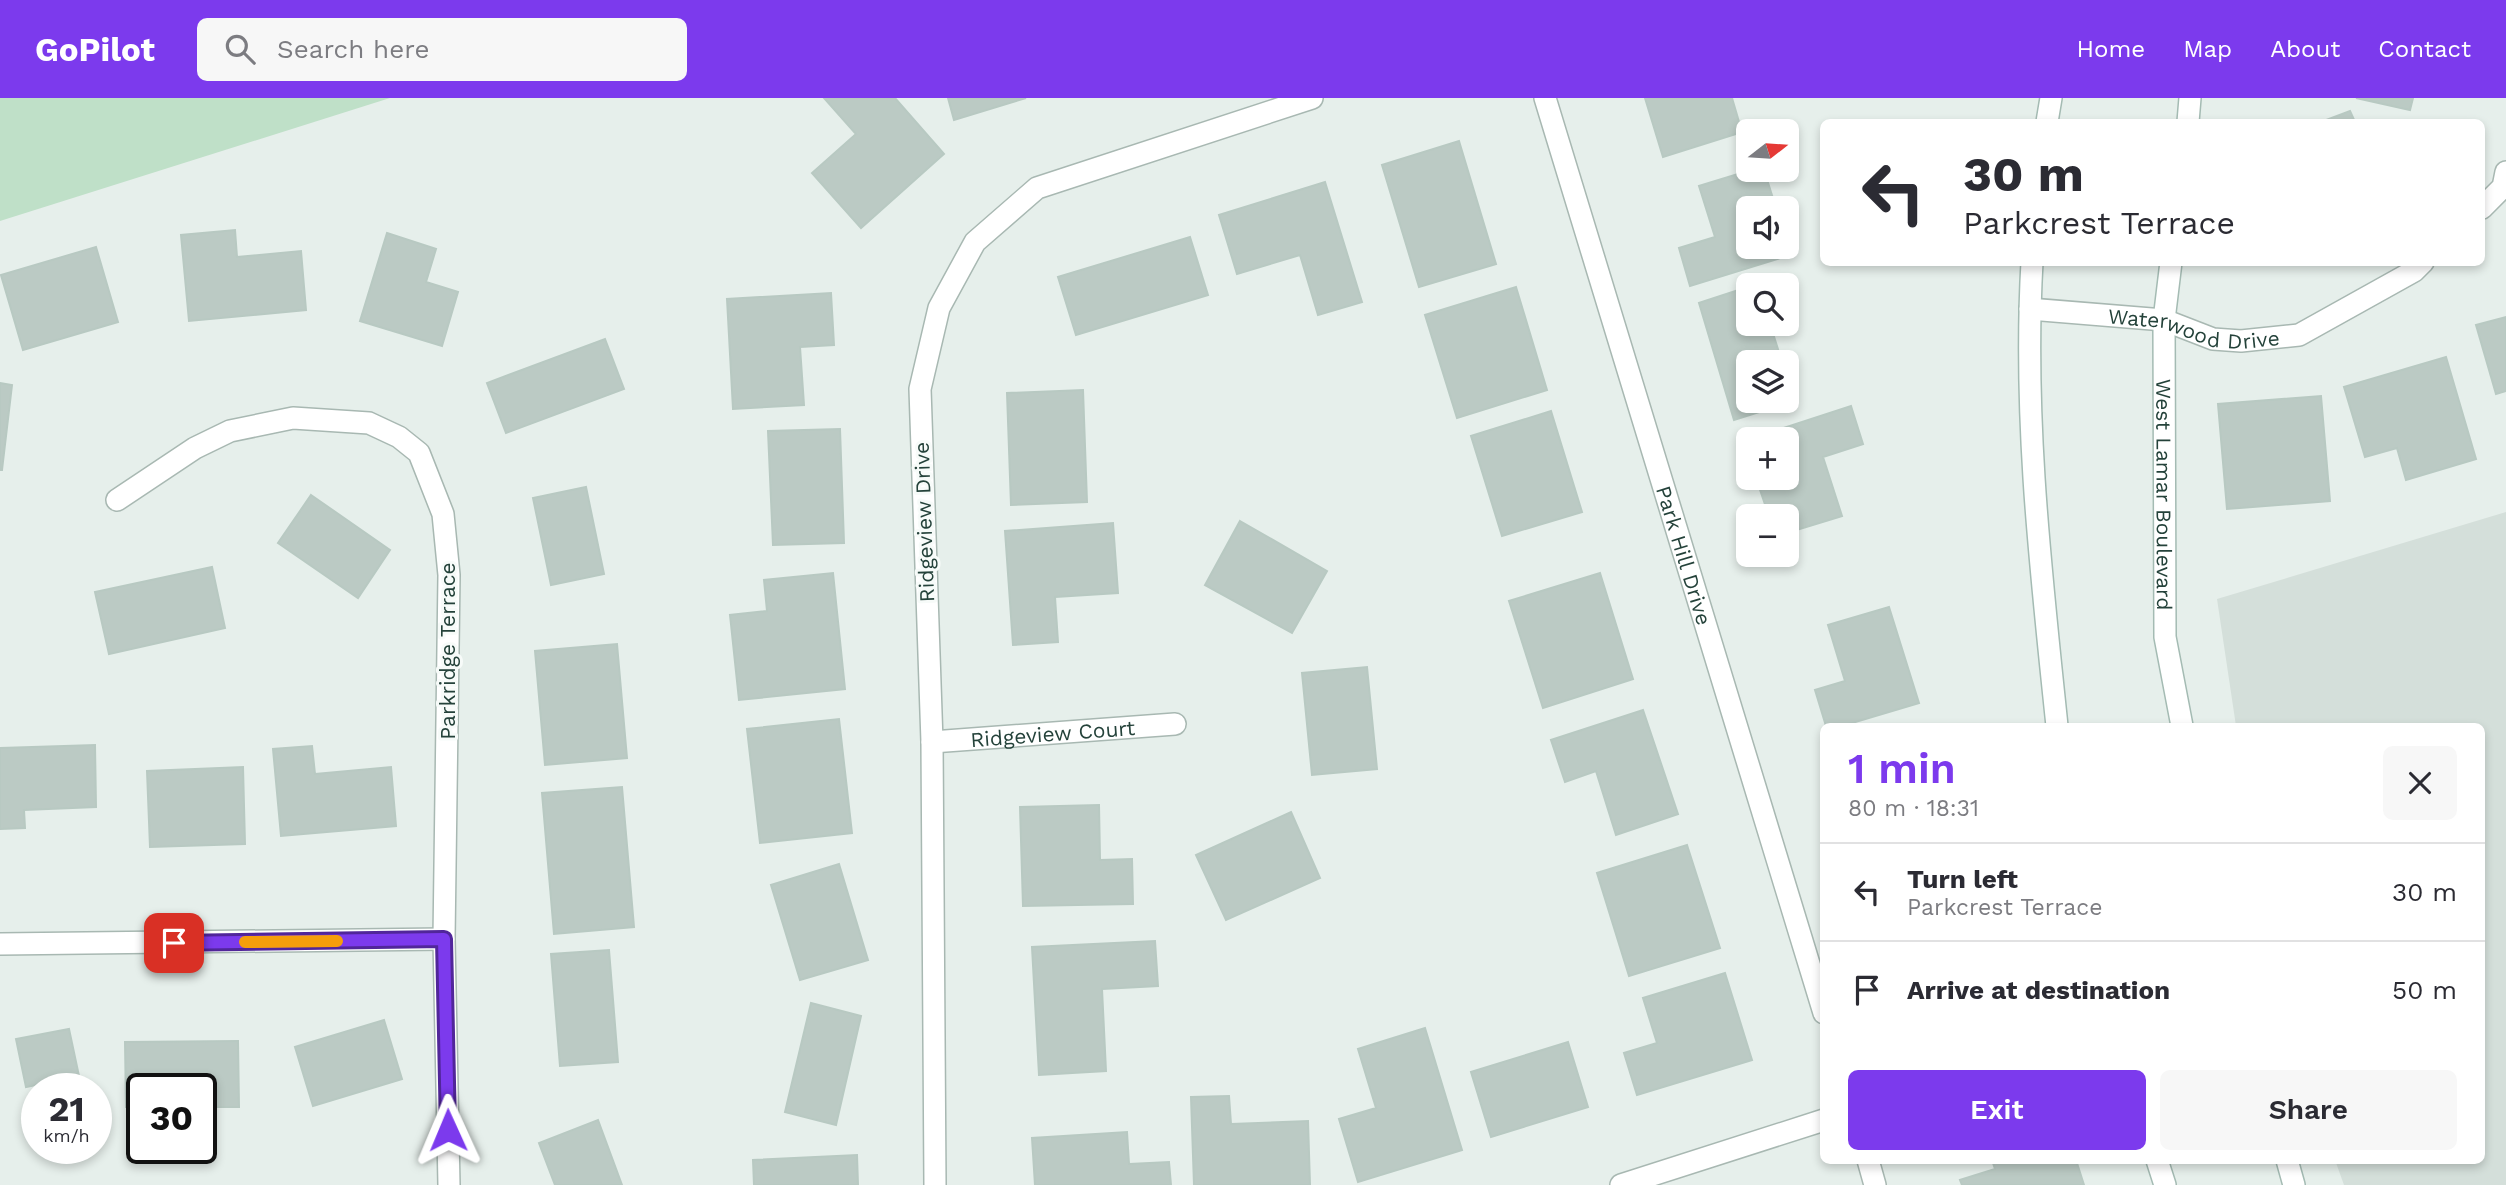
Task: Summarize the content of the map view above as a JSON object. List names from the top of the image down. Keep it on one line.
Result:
{"streets":{"street":["Waterwood Drive","West Lamar Boulevard","Ridgeview Drive","Park Hill Drive","Parkridge Terrace","Ridgeview Court"]},"crossings":[["Waterwood Drive","West Lamar Boulevard"],["Ridgeview Drive","Ridgeview Court"]],"north":"right","page":{"header":"GoPilot","search":"Search here","nav":["Home","Map","About","Contact"],"map_buttons":["+","−"],"turn":["30 m","Parkcrest Terrace"],"heading":["1 min","80 m · 18:31"],"list":[{"name":"Turn left","note":"Parkcrest Terrace","value":"30 m"},{"name":"Arrive at destination","value":"50 m"}],"buttons":["Exit","Share"],"speed":"21 km/h","limit":"30"}}
